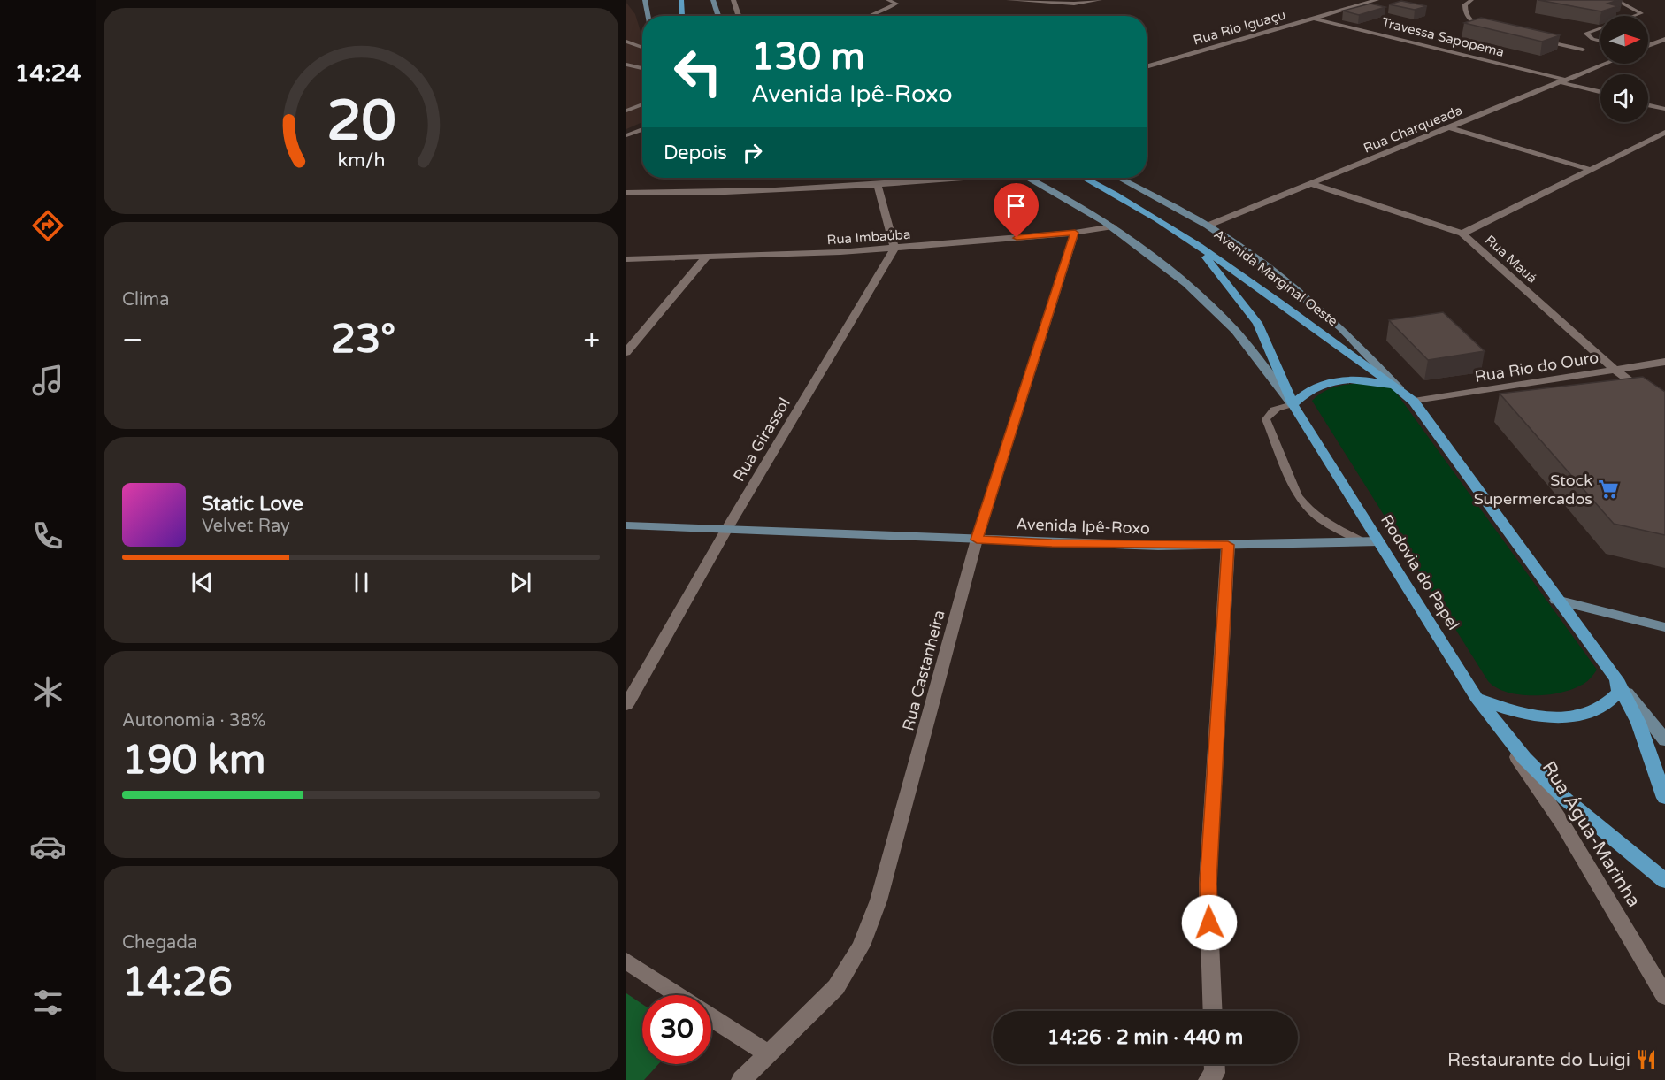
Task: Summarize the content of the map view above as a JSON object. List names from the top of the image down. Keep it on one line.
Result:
{"streets":{"main road":["Avenida Marginal Oeste","Avenida Ipê-Roxo","Rodovia do Papel"],"street":["Rua Rio Iguaçu","Travessa Sapopema","Rua Charqueada","Rua Imbaúba","Rua Mauá","Rua Rio do Ouro","Rua Girassol","Rua Castanheira","Rua Água-Marinha"]},"crossings":[["Rua Rio Iguaçu","Travessa Sapopema"],["Travessa Sapopema","Rua Charqueada"],["Rua Charqueada","Rua Mauá"],["Rua Charqueada","Avenida Marginal Oeste"],["Rua Imbaúba","Rua Girassol"],["Rua Imbaúba","Rua Castanheira"],["Rua Mauá","Rua Rio do Ouro"],["Avenida Marginal Oeste","Rodovia do Papel"],["Rua Rio do Ouro","Rodovia do Papel"],["Rua Girassol","Avenida Ipê-Roxo"],["Avenida Ipê-Roxo","Rodovia do Papel"],["Avenida Ipê-Roxo","Rua Castanheira"],["Rodovia do Papel","Rua Água-Marinha"]],"places":{"supermarket":["Stock Supermercados"],"restaurant":["Restaurante do Luigi"]},"north":"right","page":{"tabs":"14:24","turn":["130 m","Avenida Ipê-Roxo"],"then":"Depois","tile":["Clima",["Autonomia · 38%","190 km"],["Chegada","14:26"]],"heat":["−","23°","+"],"song":["Static Love","Velvet Ray"],"limit":"30","trip":"14:26 · 2 min · 440 m","gauge":["20","km/h"]}}
